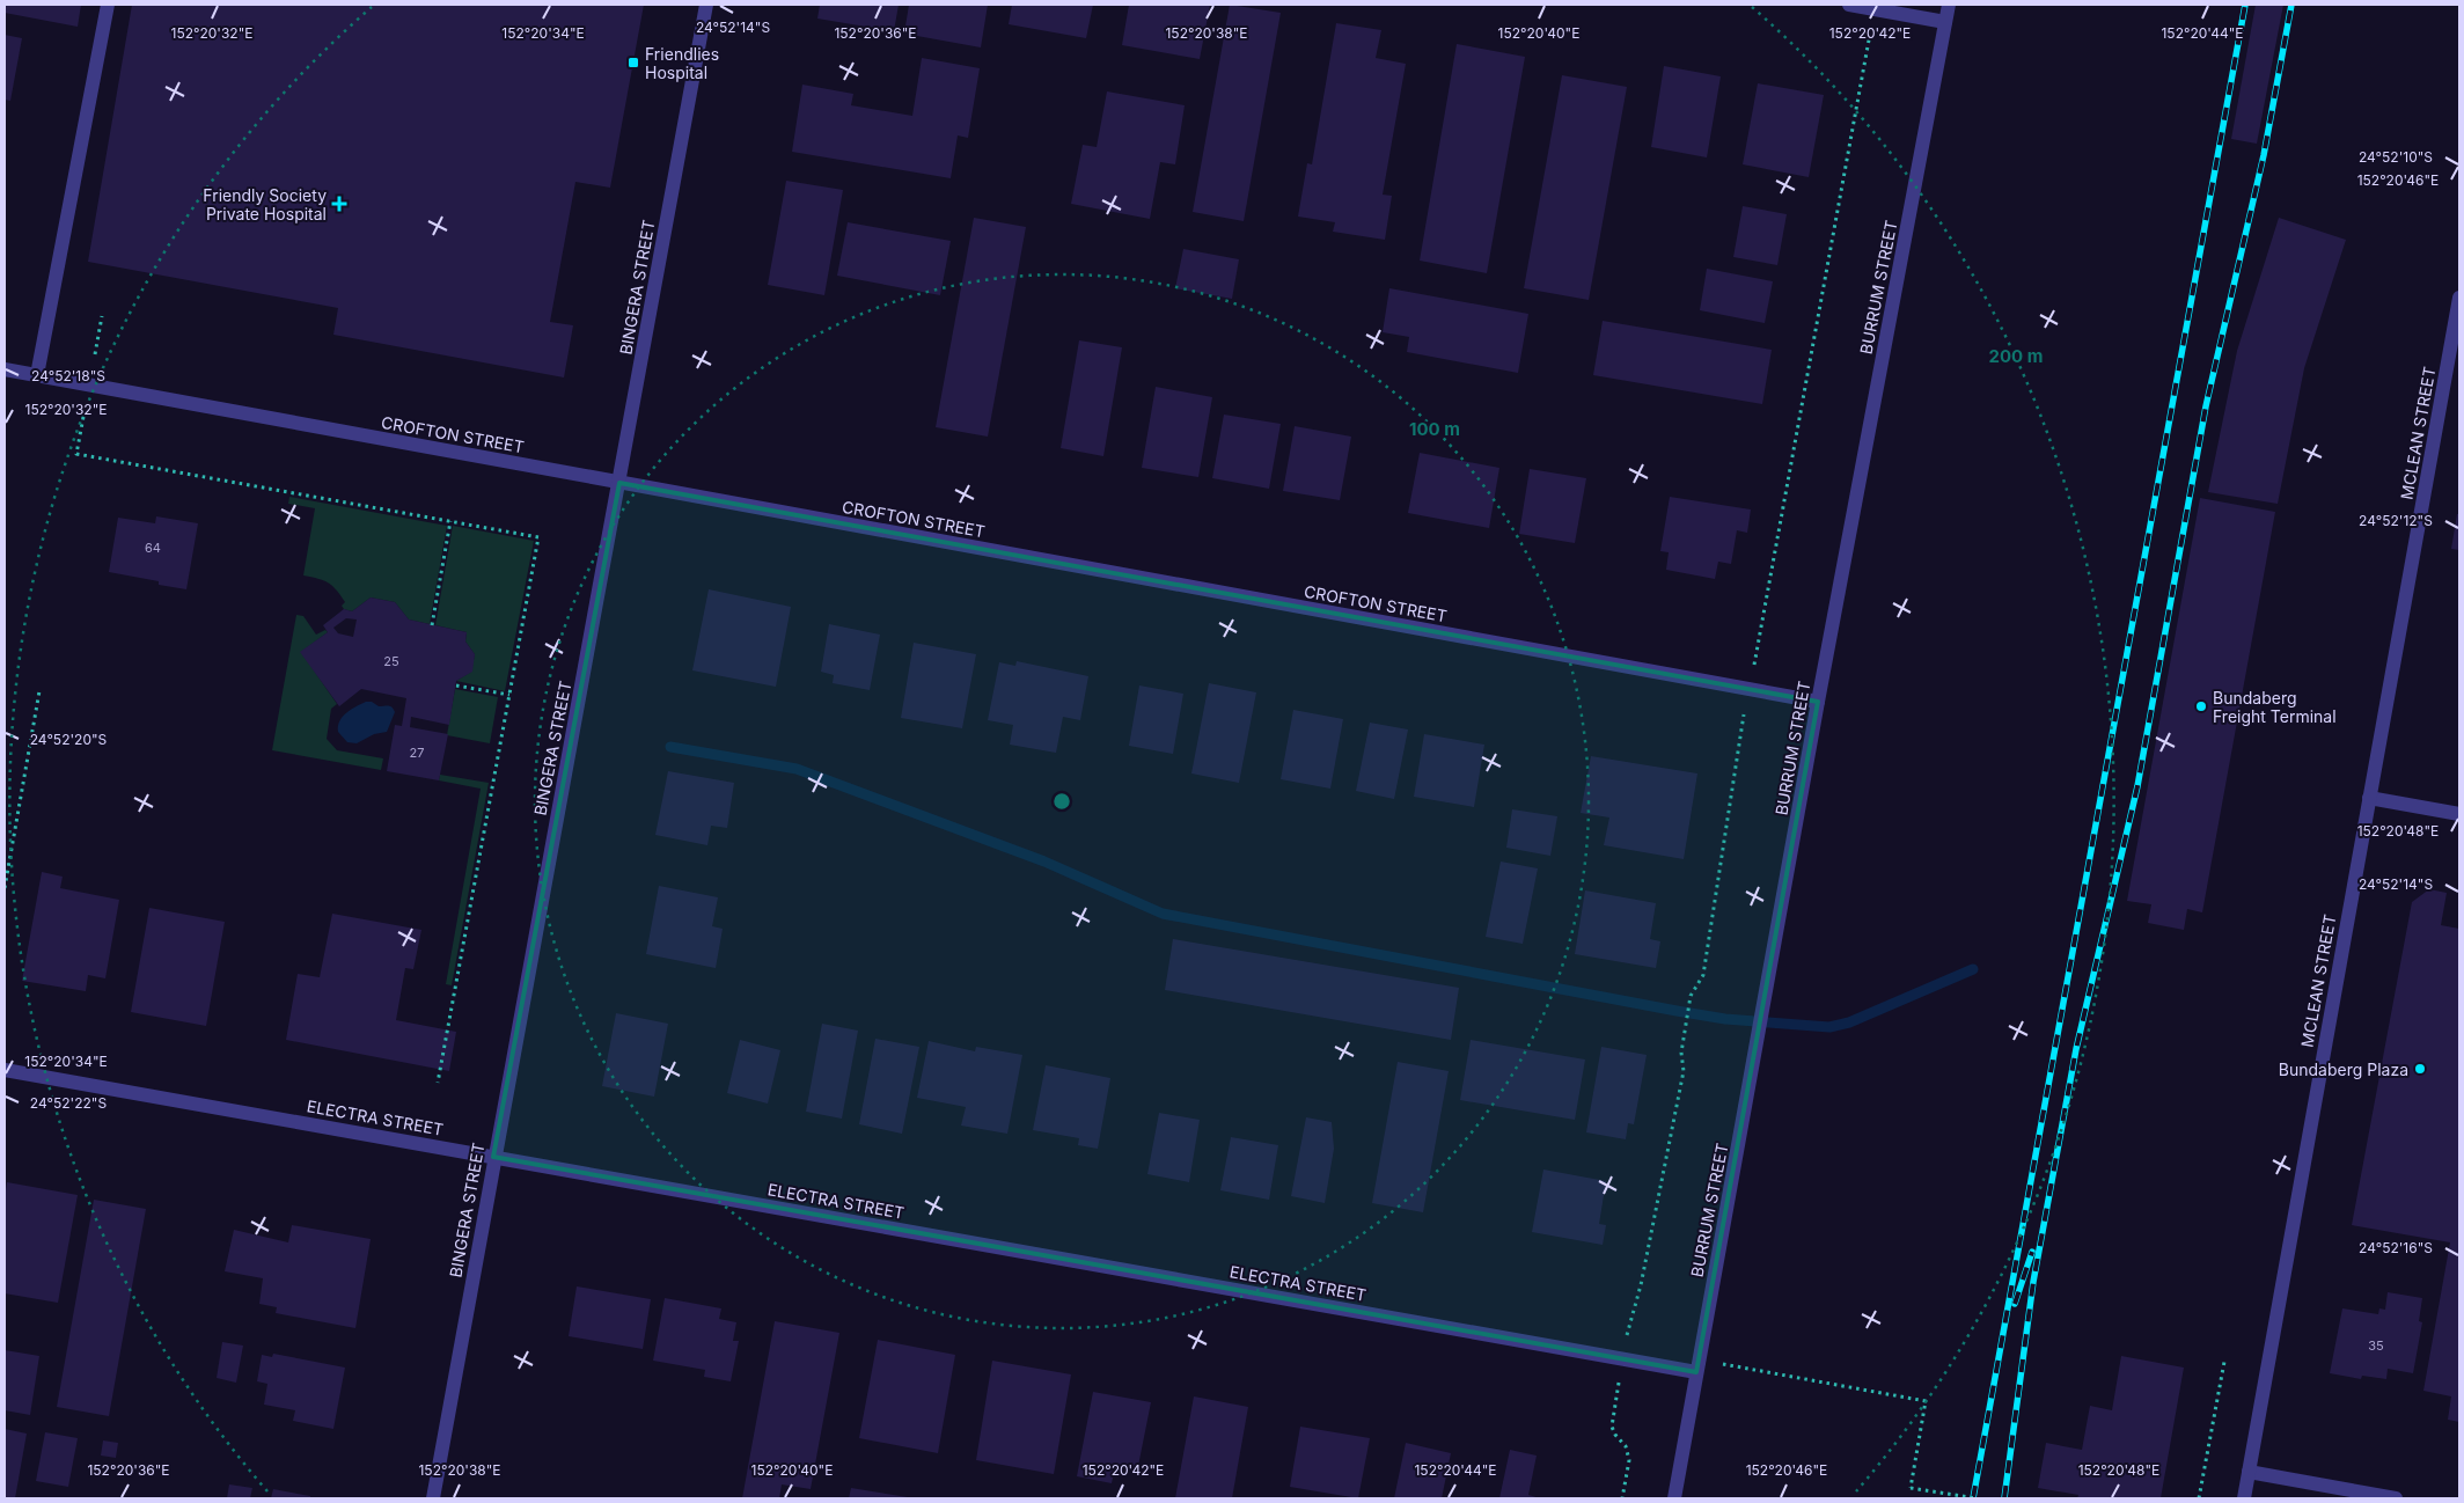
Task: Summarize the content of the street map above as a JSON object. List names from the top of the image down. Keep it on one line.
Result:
{"streets":{"street":["BINGERA STREET","BURRUM STREET","MCLEAN STREET","CROFTON STREET","ELECTRA STREET"]},"crossings":[["BINGERA STREET","CROFTON STREET"],["BINGERA STREET","ELECTRA STREET"],["BURRUM STREET","CROFTON STREET"],["BURRUM STREET","ELECTRA STREET"]],"places":{"transit":["Friendlies Hospital"],"health":["Friendly Society Private Hospital"],"other":["Bundaberg Freight Terminal","Bundaberg Plaza"]},"house_numbers":["64","25","27","35"],"coordinates":["24°52'14\"S","152°20'32\"E","152°20'34\"E","152°20'36\"E","152°20'38\"E","152°20'40\"E","152°20'42\"E","152°20'44\"E","24°52'10\"S","152°20'46\"E","24°52'18\"S","24°52'12\"S","24°52'20\"S","152°20'48\"E","24°52'22\"S","24°52'16\"S"],"rings":["200 m","100 m"]}
